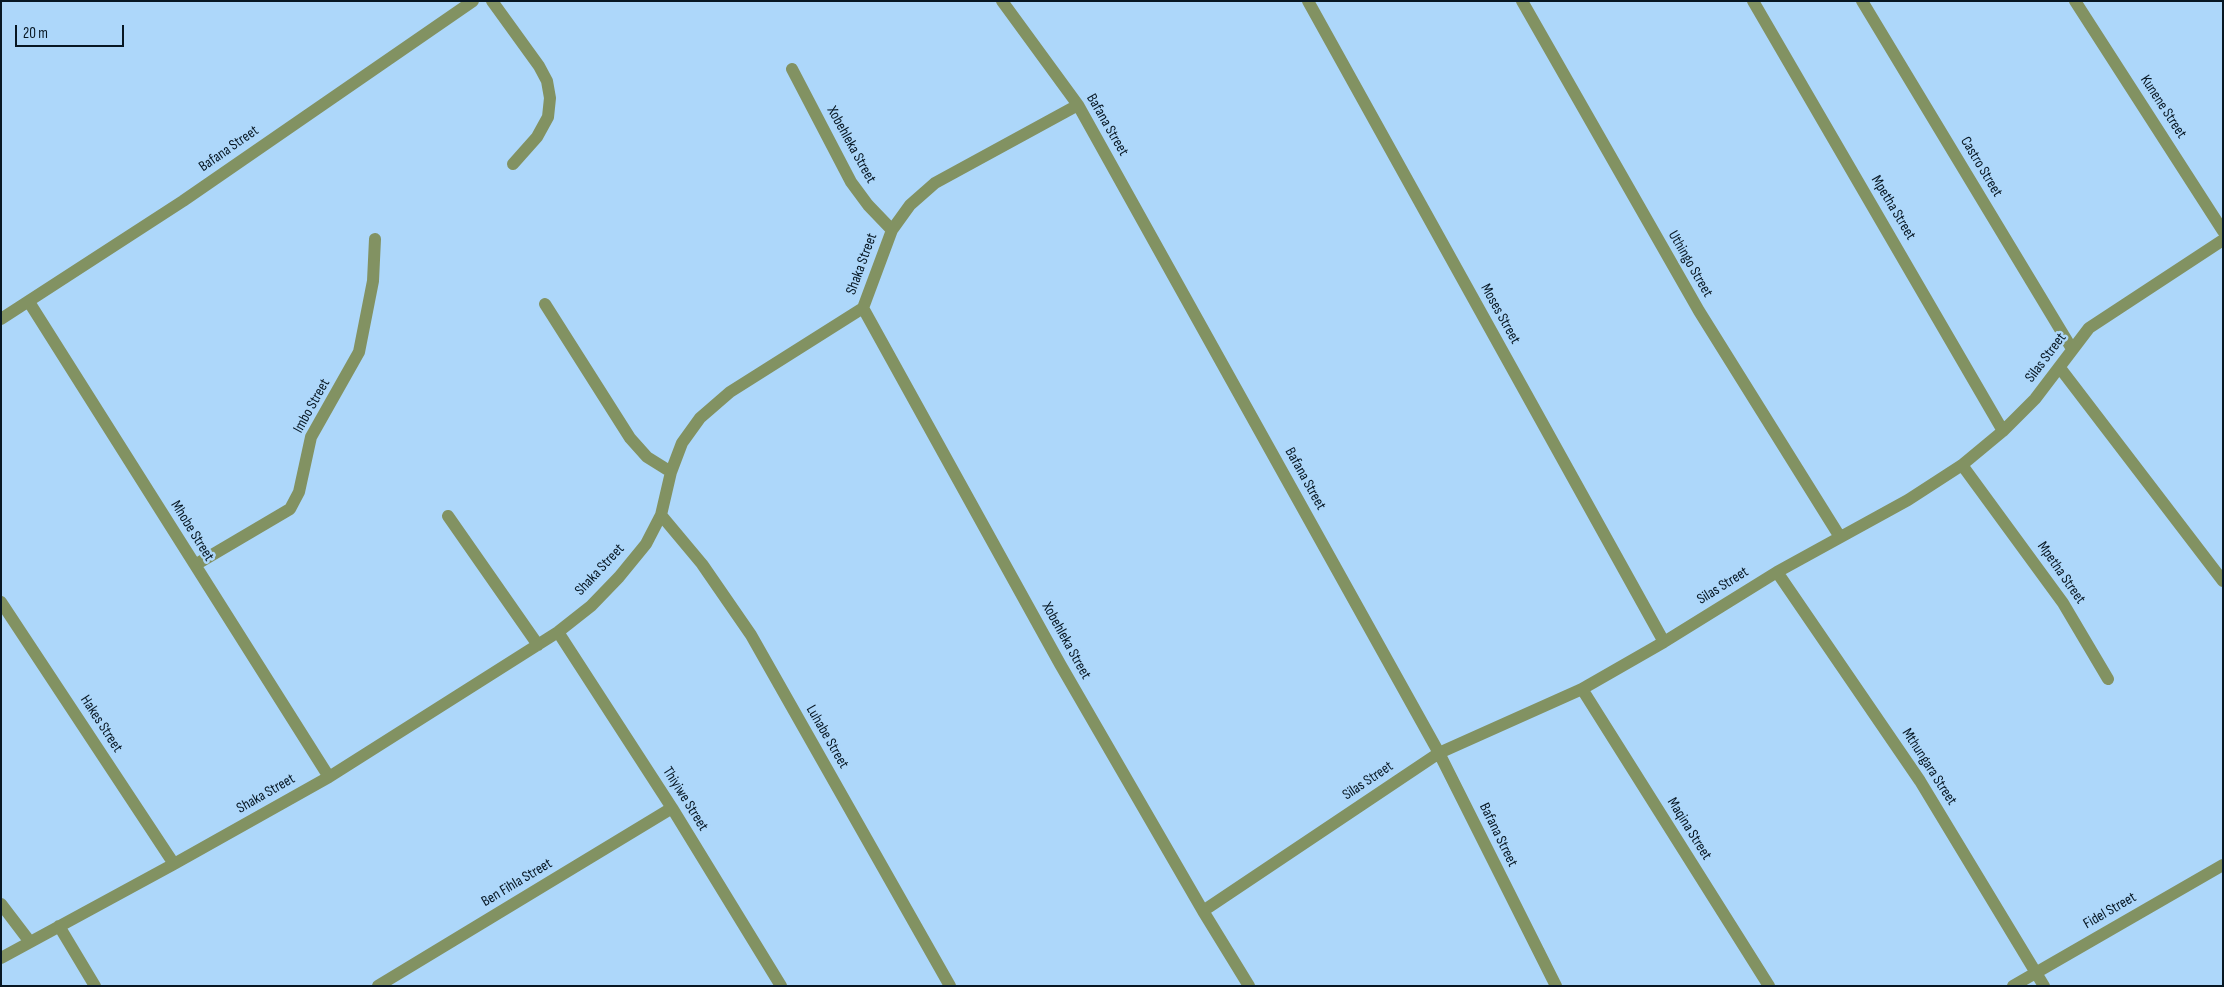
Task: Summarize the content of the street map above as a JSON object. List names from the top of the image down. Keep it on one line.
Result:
{"streets":{"street":["Kunene Street","Bafana Street","Xobehleka Street","Castro Street","Mpetha Street","Shaka Street","Uthingo Street","Moses Street","Silas Street","Imbo Street","Mhobe Street","Hakes Street","Luhabe Street","Mthungara Street","Thiyiwe Street","Maqina Street","Ben Fihla Street","Fidel Street"]},"crossings":[["Bafana Street","Shaka Street"],["Bafana Street","Silas Street"],["Bafana Street","Mhobe Street"],["Xobehleka Street","Shaka Street"],["Xobehleka Street","Silas Street"],["Castro Street","Silas Street"],["Mpetha Street","Silas Street"],["Shaka Street","Mhobe Street"],["Shaka Street","Hakes Street"],["Shaka Street","Luhabe Street"],["Shaka Street","Thiyiwe Street"],["Uthingo Street","Silas Street"],["Moses Street","Silas Street"],["Silas Street","Mthungara Street"],["Silas Street","Maqina Street"],["Imbo Street","Mhobe Street"],["Mthungara Street","Fidel Street"],["Thiyiwe Street","Ben Fihla Street"]],"scale_bar":"20 m"}
